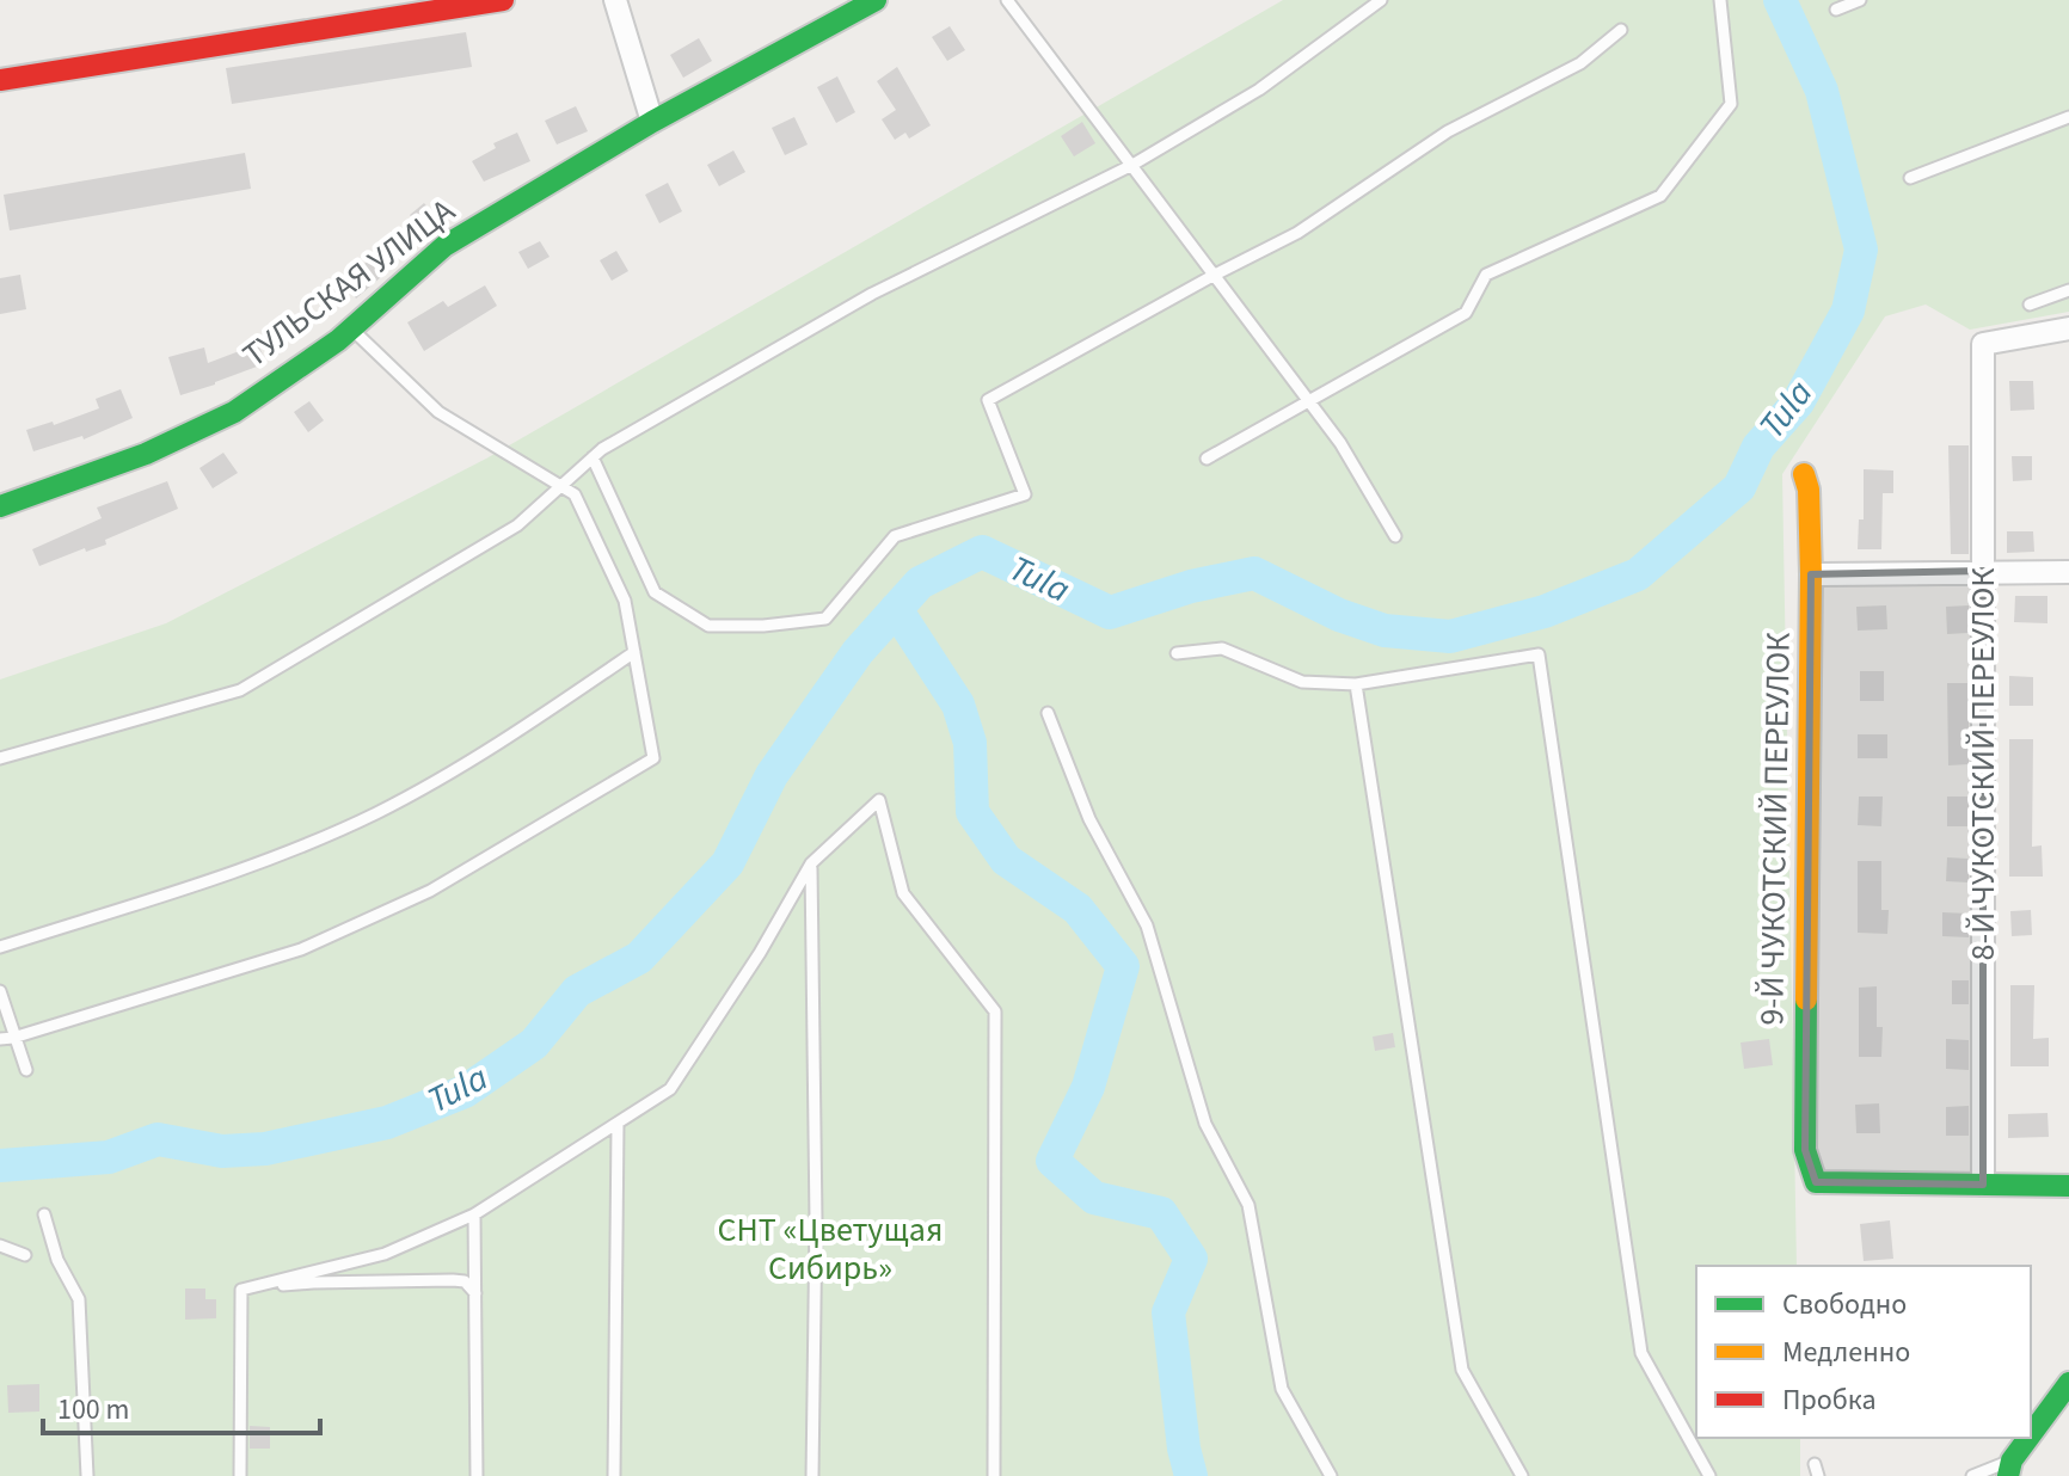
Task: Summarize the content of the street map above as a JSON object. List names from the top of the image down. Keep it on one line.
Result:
{"streets":{"street":["ТУЛЬСКАЯ УЛИЦА","8-Й ЧУКОТСКИЙ ПЕРЕУЛОК","9-Й ЧУКОТСКИЙ ПЕРЕУЛОК"]},"crossings":[["8-Й ЧУКОТСКИЙ ПЕРЕУЛОК","9-Й ЧУКОТСКИЙ ПЕРЕУЛОК"]],"water":["Tula"],"parks":["СНТ «Цветущая Сибирь»"],"legend":["Свободно","Медленно","Пробка"],"scale_bar":"100 m"}
